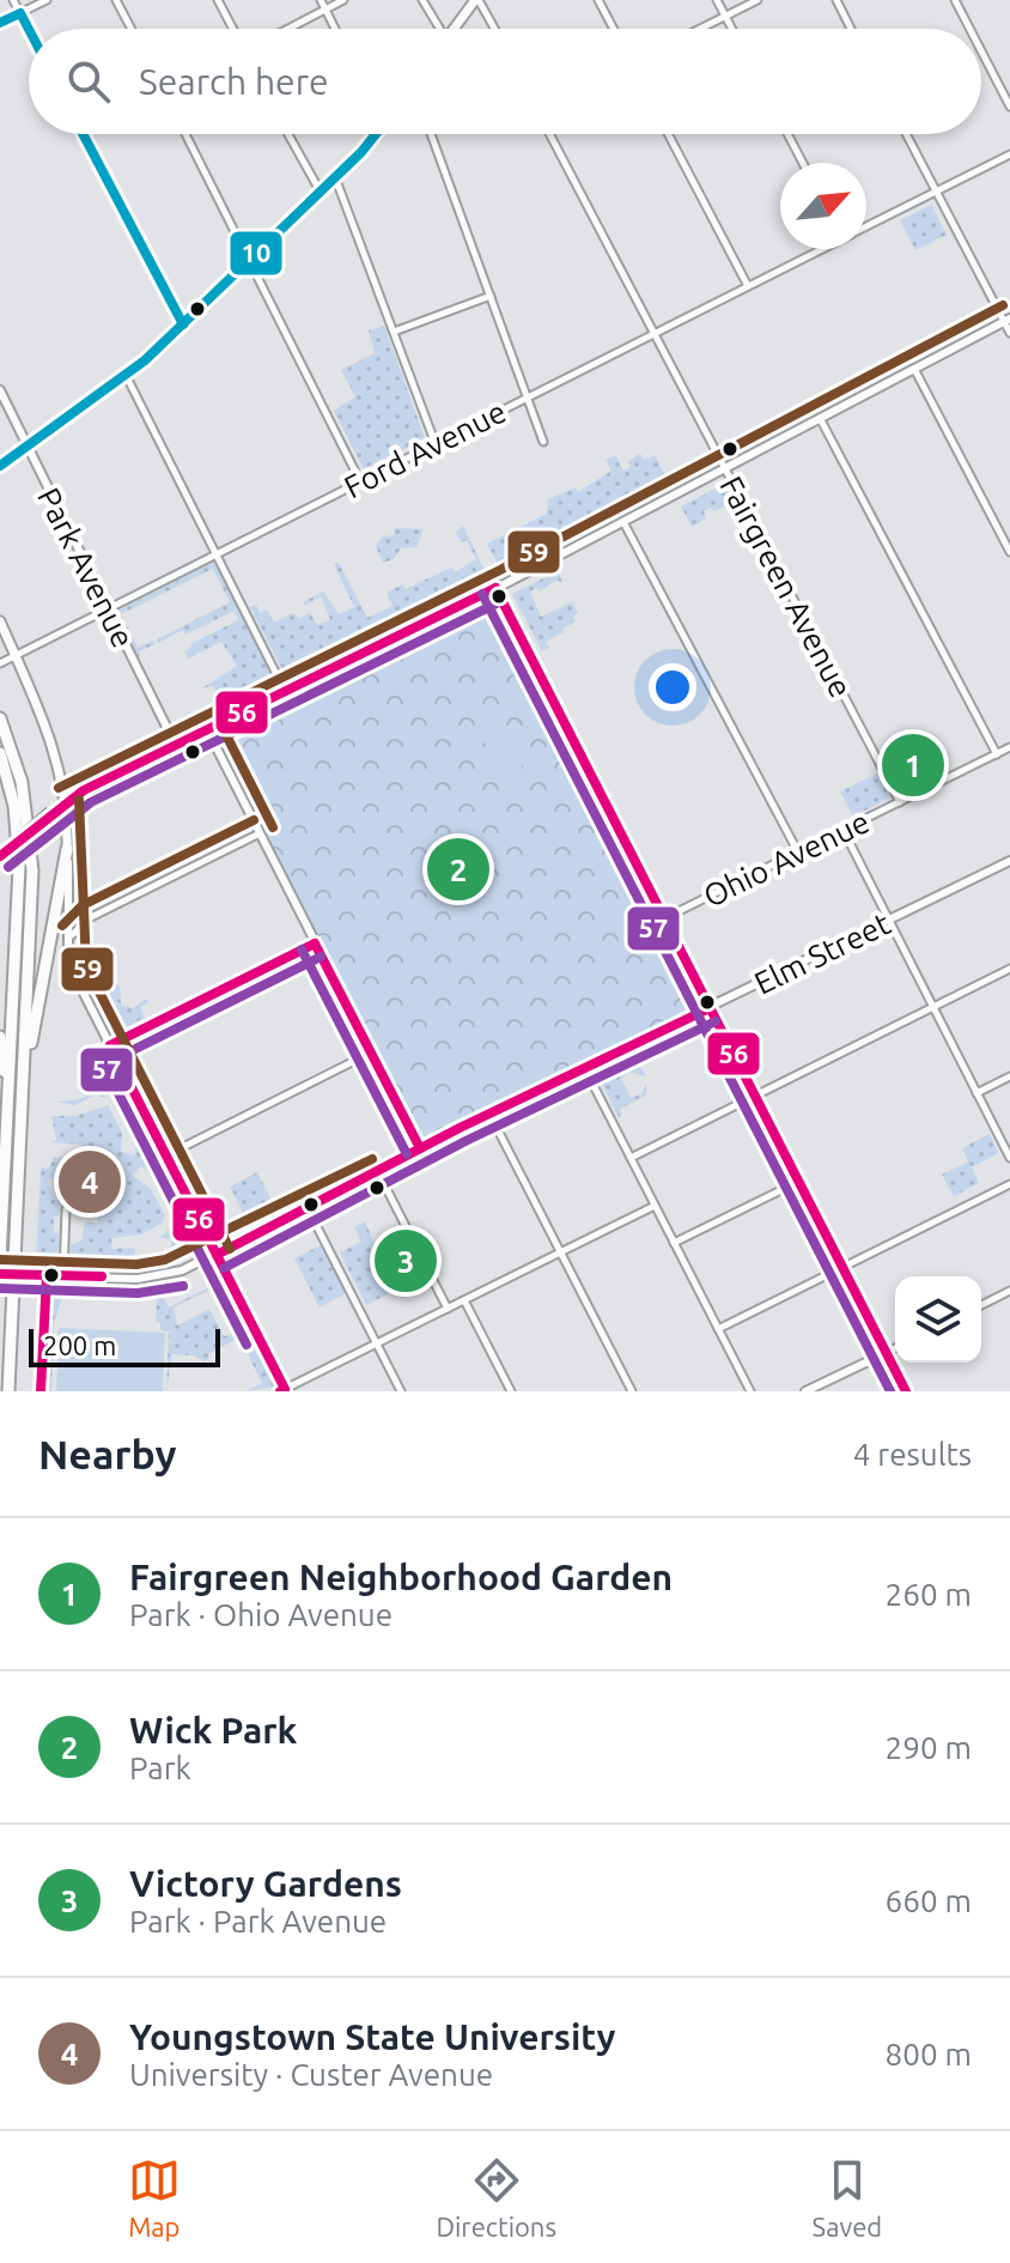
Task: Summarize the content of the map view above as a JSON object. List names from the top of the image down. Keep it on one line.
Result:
{"streets":{"street":["Ford Avenue","Park Avenue","Fairgreen Avenue","Ohio Avenue","Elm Street"]},"crossings":[["Ford Avenue","Park Avenue"],["Ford Avenue","Fairgreen Avenue"],["Fairgreen Avenue","Ohio Avenue"]],"lines":["transit line 10","transit line 59","transit line 56","transit line 57"],"scale_bar":"200 m","north":"top right","page":{"search":"Search here","pins":["1","2","4","3"],"scale":"200 m","heading":["Nearby","4 results"],"list":[{"mark":"1","name":"Fairgreen Neighborhood Garden","note":"Park · Ohio Avenue","value":"260 m"},{"mark":"2","name":"Wick Park","note":"Park","value":"290 m"},{"mark":"3","name":"Victory Gardens","note":"Park · Park Avenue","value":"660 m"},{"mark":"4","name":"Youngstown State University","note":"University · Custer Avenue","value":"800 m"}],"nav":["Map","Directions","Saved"]}}
